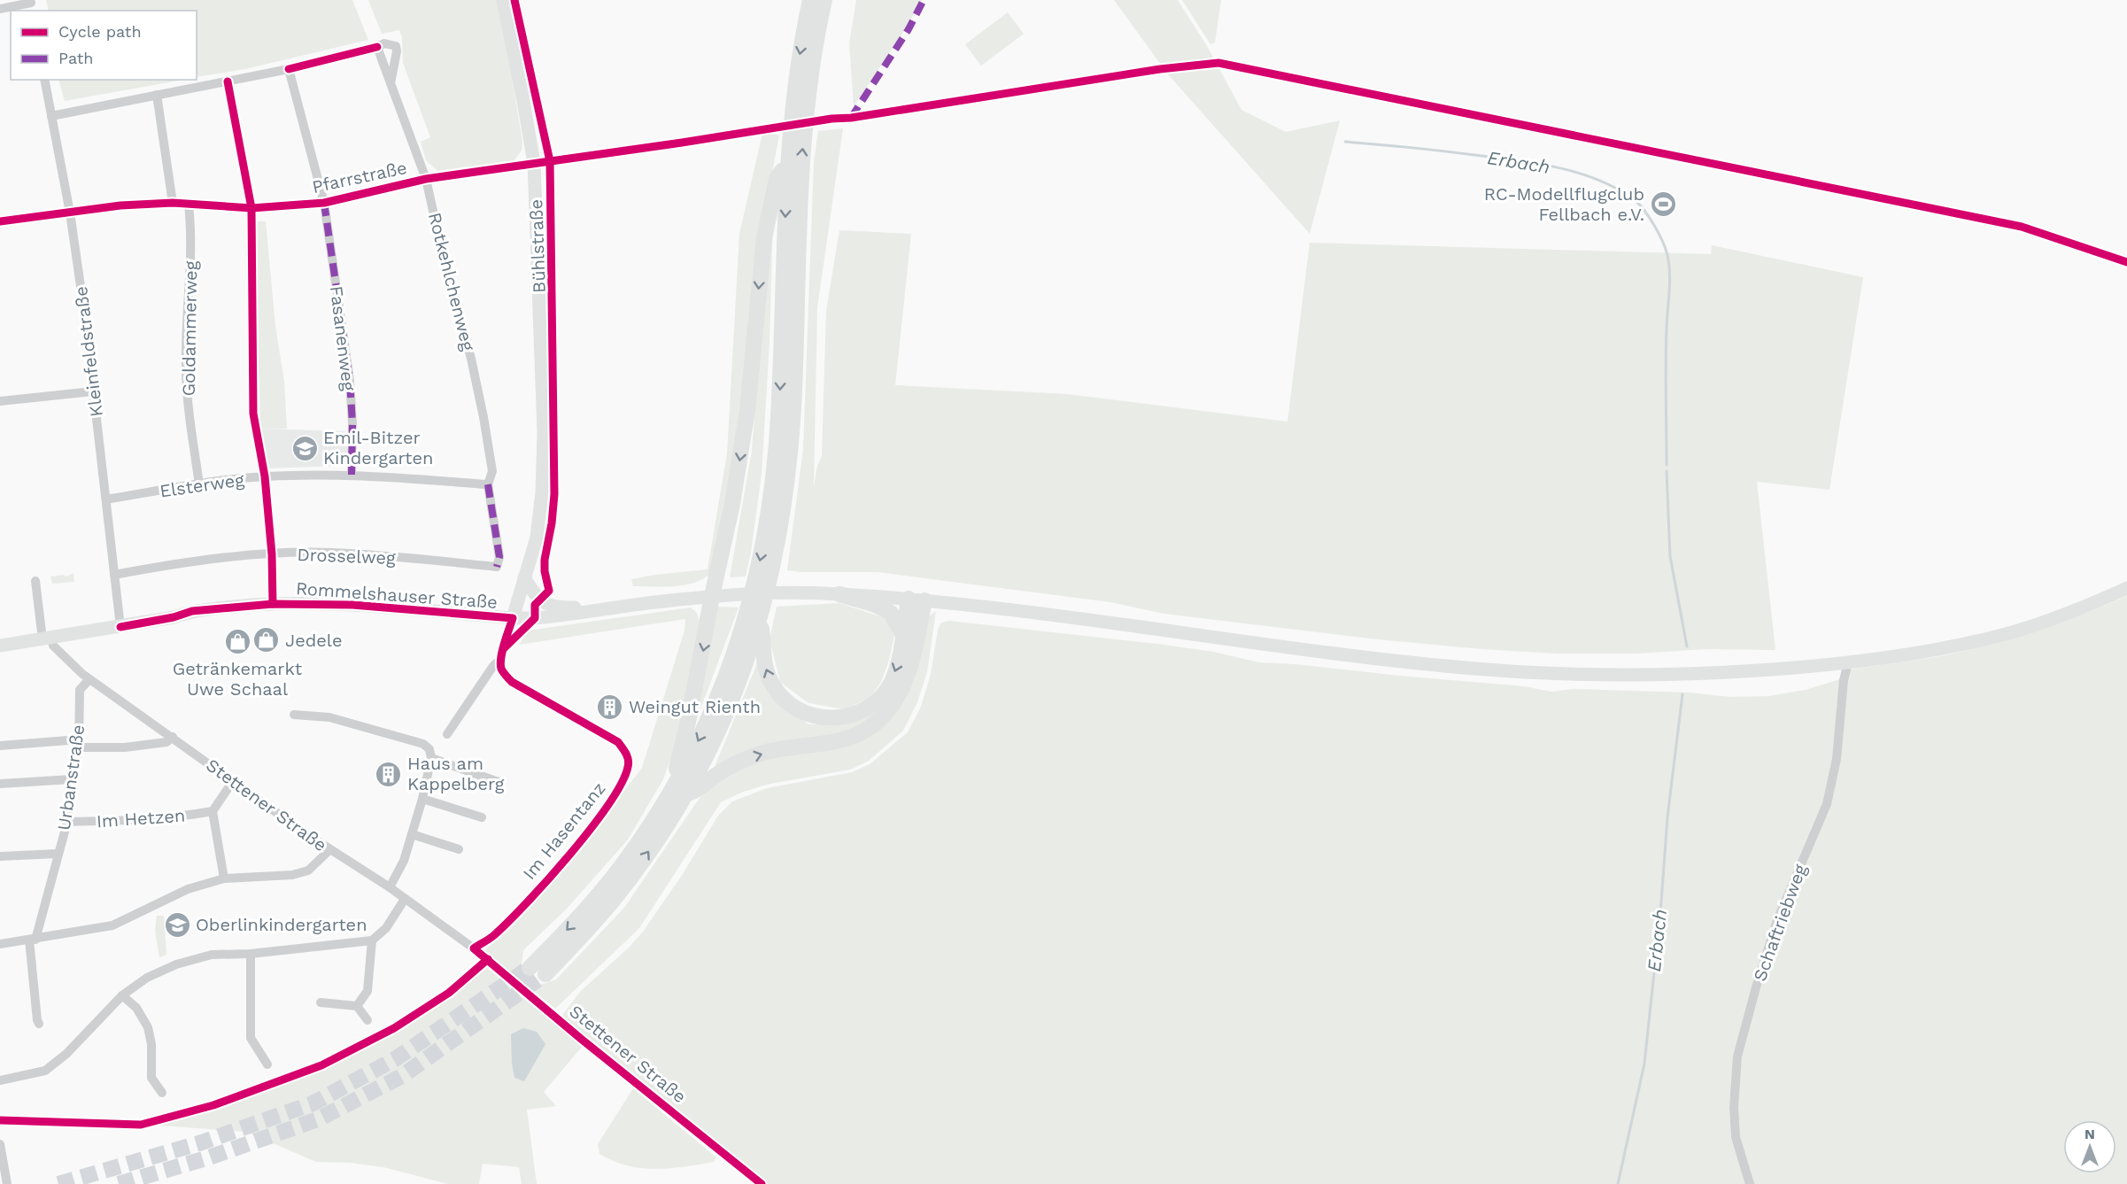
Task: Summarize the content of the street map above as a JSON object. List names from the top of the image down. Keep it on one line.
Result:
{"streets":{"main road":["Bühlstraße","Rommelshauser Straße"],"street":["Pfarrstraße","Rotkehlchenweg","Goldammerweg","Fasanenweg","Kleinfeldstraße","Elsterweg","Drosselweg","Urbanstraße","Stettener Straße","Im Hetzen","Im Hasentanz","Schaftriebweg"]},"crossings":[["Pfarrstraße","Bühlstraße"],["Pfarrstraße","Rotkehlchenweg"],["Pfarrstraße","Goldammerweg"],["Pfarrstraße","Fasanenweg"],["Pfarrstraße","Kleinfeldstraße"],["Bühlstraße","Rommelshauser Straße"],["Rotkehlchenweg","Elsterweg"],["Rotkehlchenweg","Drosselweg"],["Goldammerweg","Elsterweg"],["Fasanenweg","Elsterweg"],["Kleinfeldstraße","Elsterweg"],["Kleinfeldstraße","Drosselweg"],["Kleinfeldstraße","Rommelshauser Straße"],["Elsterweg","Drosselweg"],["Rommelshauser Straße","Stettener Straße"],["Rommelshauser Straße","Schaftriebweg"],["Urbanstraße","Stettener Straße"],["Urbanstraße","Im Hetzen"],["Stettener Straße","Im Hasentanz"]],"water":["Erbach"],"places":{"sports":["RC-Modellflugclub Fellbach e.V."],"school or university":["Emil-Bitzer Kindergarten","Oberlinkindergarten"],"shop":["Jedele","Getränkemarkt Uwe Schaal"],"building":["Weingut Rienth","Haus am Kappelberg"]},"legend":["Cycle path","Path"],"north":"top"}
